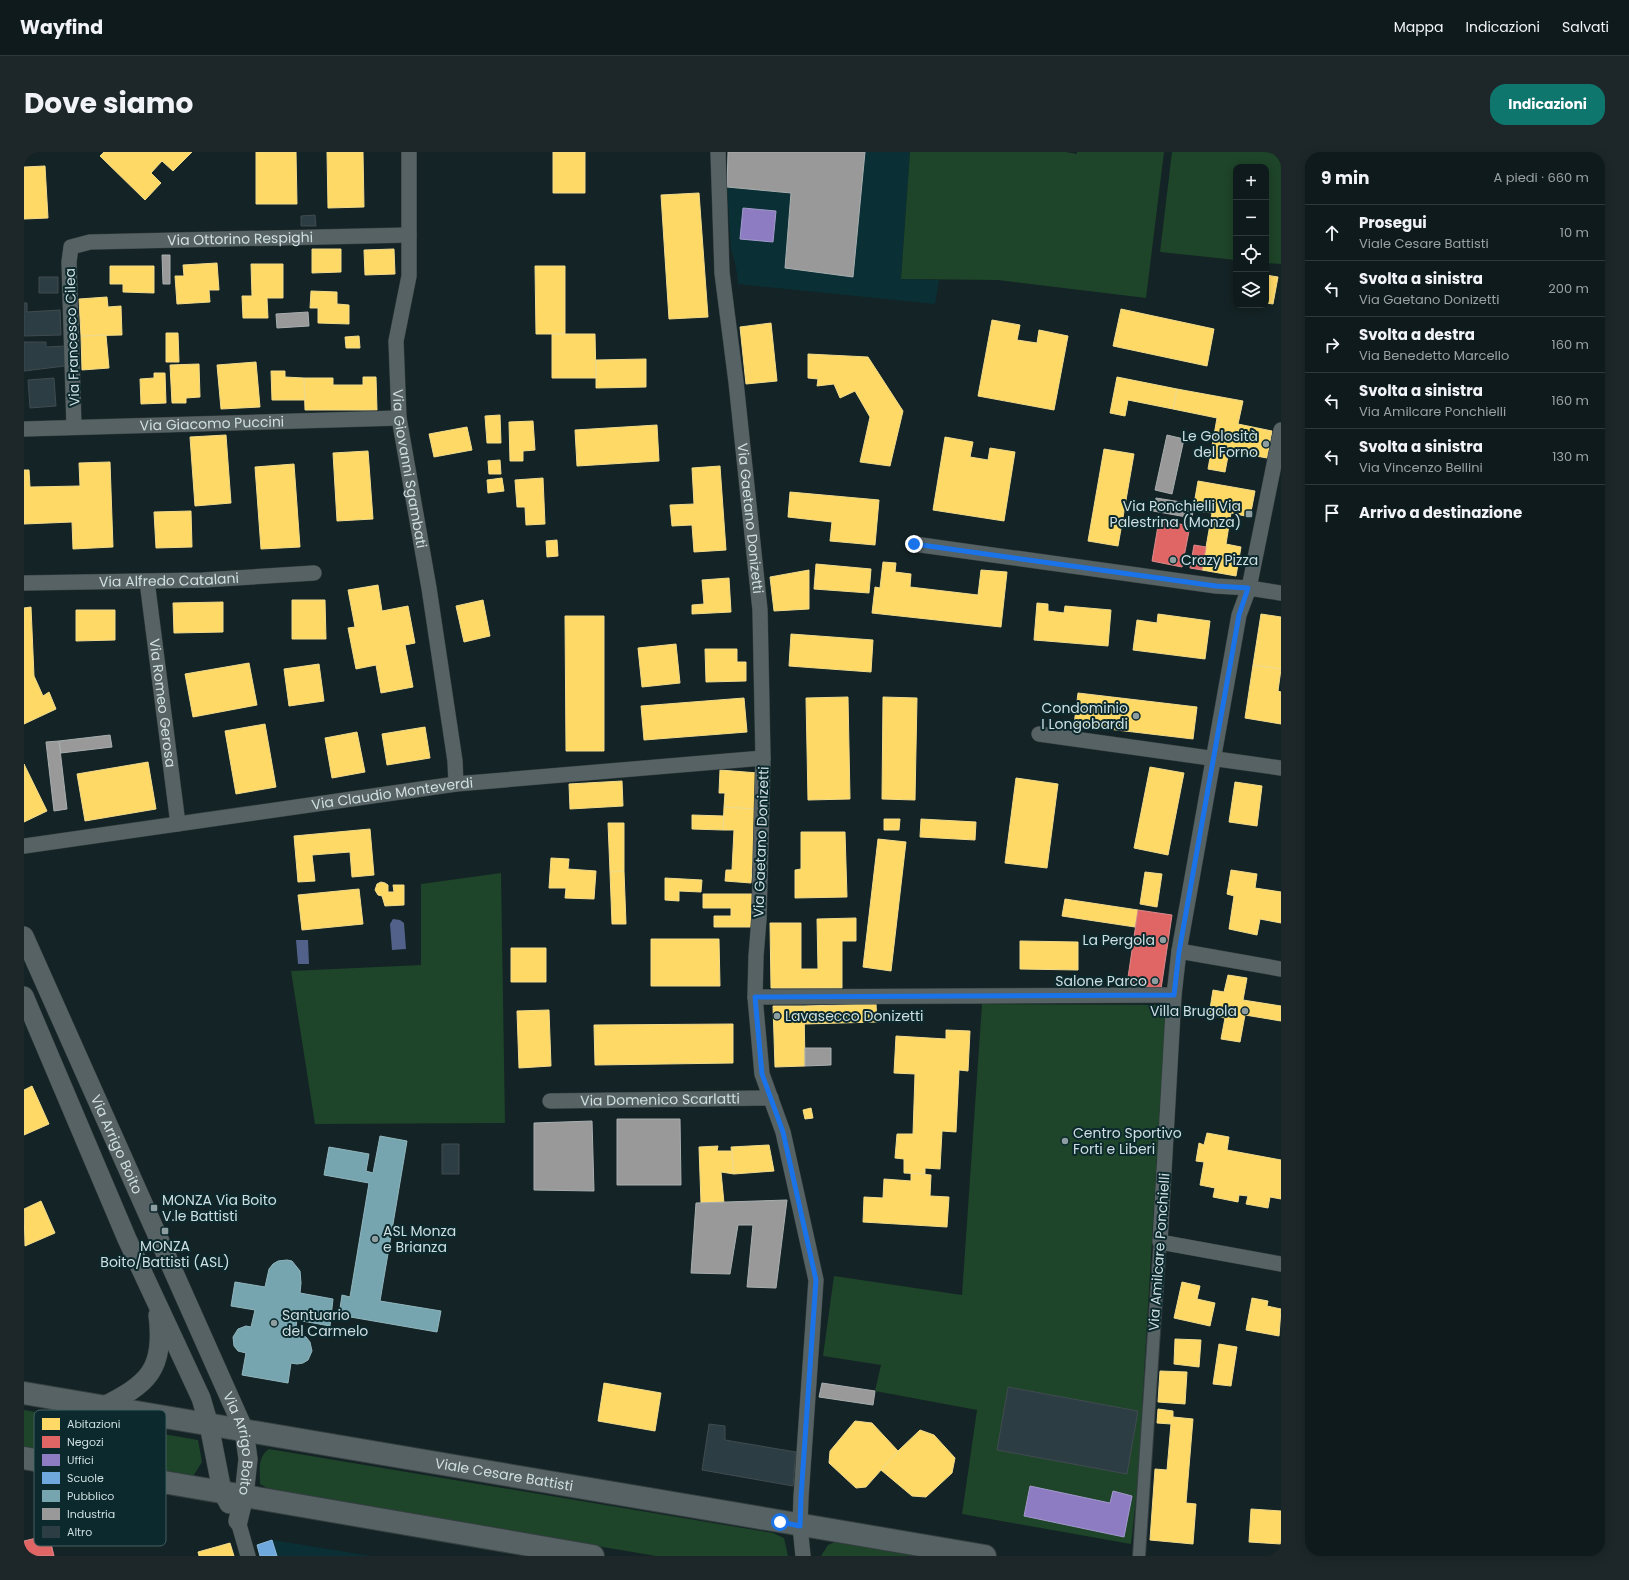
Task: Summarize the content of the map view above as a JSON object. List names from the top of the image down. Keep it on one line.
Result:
{"streets":{"main road":["Viale Cesare Battisti"],"street":["Via Ottorino Respighi","Via Francesco Cilea","Via Giacomo Puccini","Via Giovanni Sgambati","Via Gaetano Donizetti","Via Alfredo Catalani","Via Romeo Gerosa","Via Claudio Monteverdi","Via Domenico Scarlatti","Via Arrigo Boito","Via Amilcare Ponchielli"]},"crossings":[["Via Ottorino Respighi","Via Francesco Cilea"],["Via Ottorino Respighi","Via Giovanni Sgambati"],["Via Francesco Cilea","Via Giacomo Puccini"],["Via Giacomo Puccini","Via Giovanni Sgambati"],["Via Giovanni Sgambati","Via Claudio Monteverdi"],["Via Gaetano Donizetti","Via Claudio Monteverdi"],["Via Gaetano Donizetti","Via Domenico Scarlatti"],["Via Gaetano Donizetti","Viale Cesare Battisti"],["Via Alfredo Catalani","Via Romeo Gerosa"],["Via Romeo Gerosa","Via Claudio Monteverdi"],["Via Arrigo Boito","Viale Cesare Battisti"]],"places":{"other":["Le Golosità del Forno","Crazy Pizza","Condominio I Longobardi","La Pergola","Salone Parco","Villa Brugola","Lavasecco Donizetti","Centro Sportivo Forti e Liberi","ASL Monza e Brianza","Santuario del Carmelo"],"transit":["Via Ponchielli Via Palestrina (Monza)","MONZA Via Boito V.le Battisti","MONZA Boito/Battisti (ASL)"]},"legend":["Abitazioni","Negozi","Uffici","Scuole","Pubblico","Industria","Altro"],"page":{"header":"Wayfind","nav":["Mappa","Indicazioni","Salvati"],"title":"Dove siamo","buttons":"Indicazioni","heading":["9 min","A piedi · 660 m"],"map_buttons":["+","−"],"list":[["Prosegui","Viale Cesare Battisti","10 m"],["Svolta a sinistra","Via Gaetano Donizetti","200 m"],["Svolta a destra","Via Benedetto Marcello","160 m"],["Svolta a sinistra","Via Amilcare Ponchielli","160 m"],["Svolta a sinistra","Via Vincenzo Bellini","130 m"],"Arrivo a destinazione"]}}
